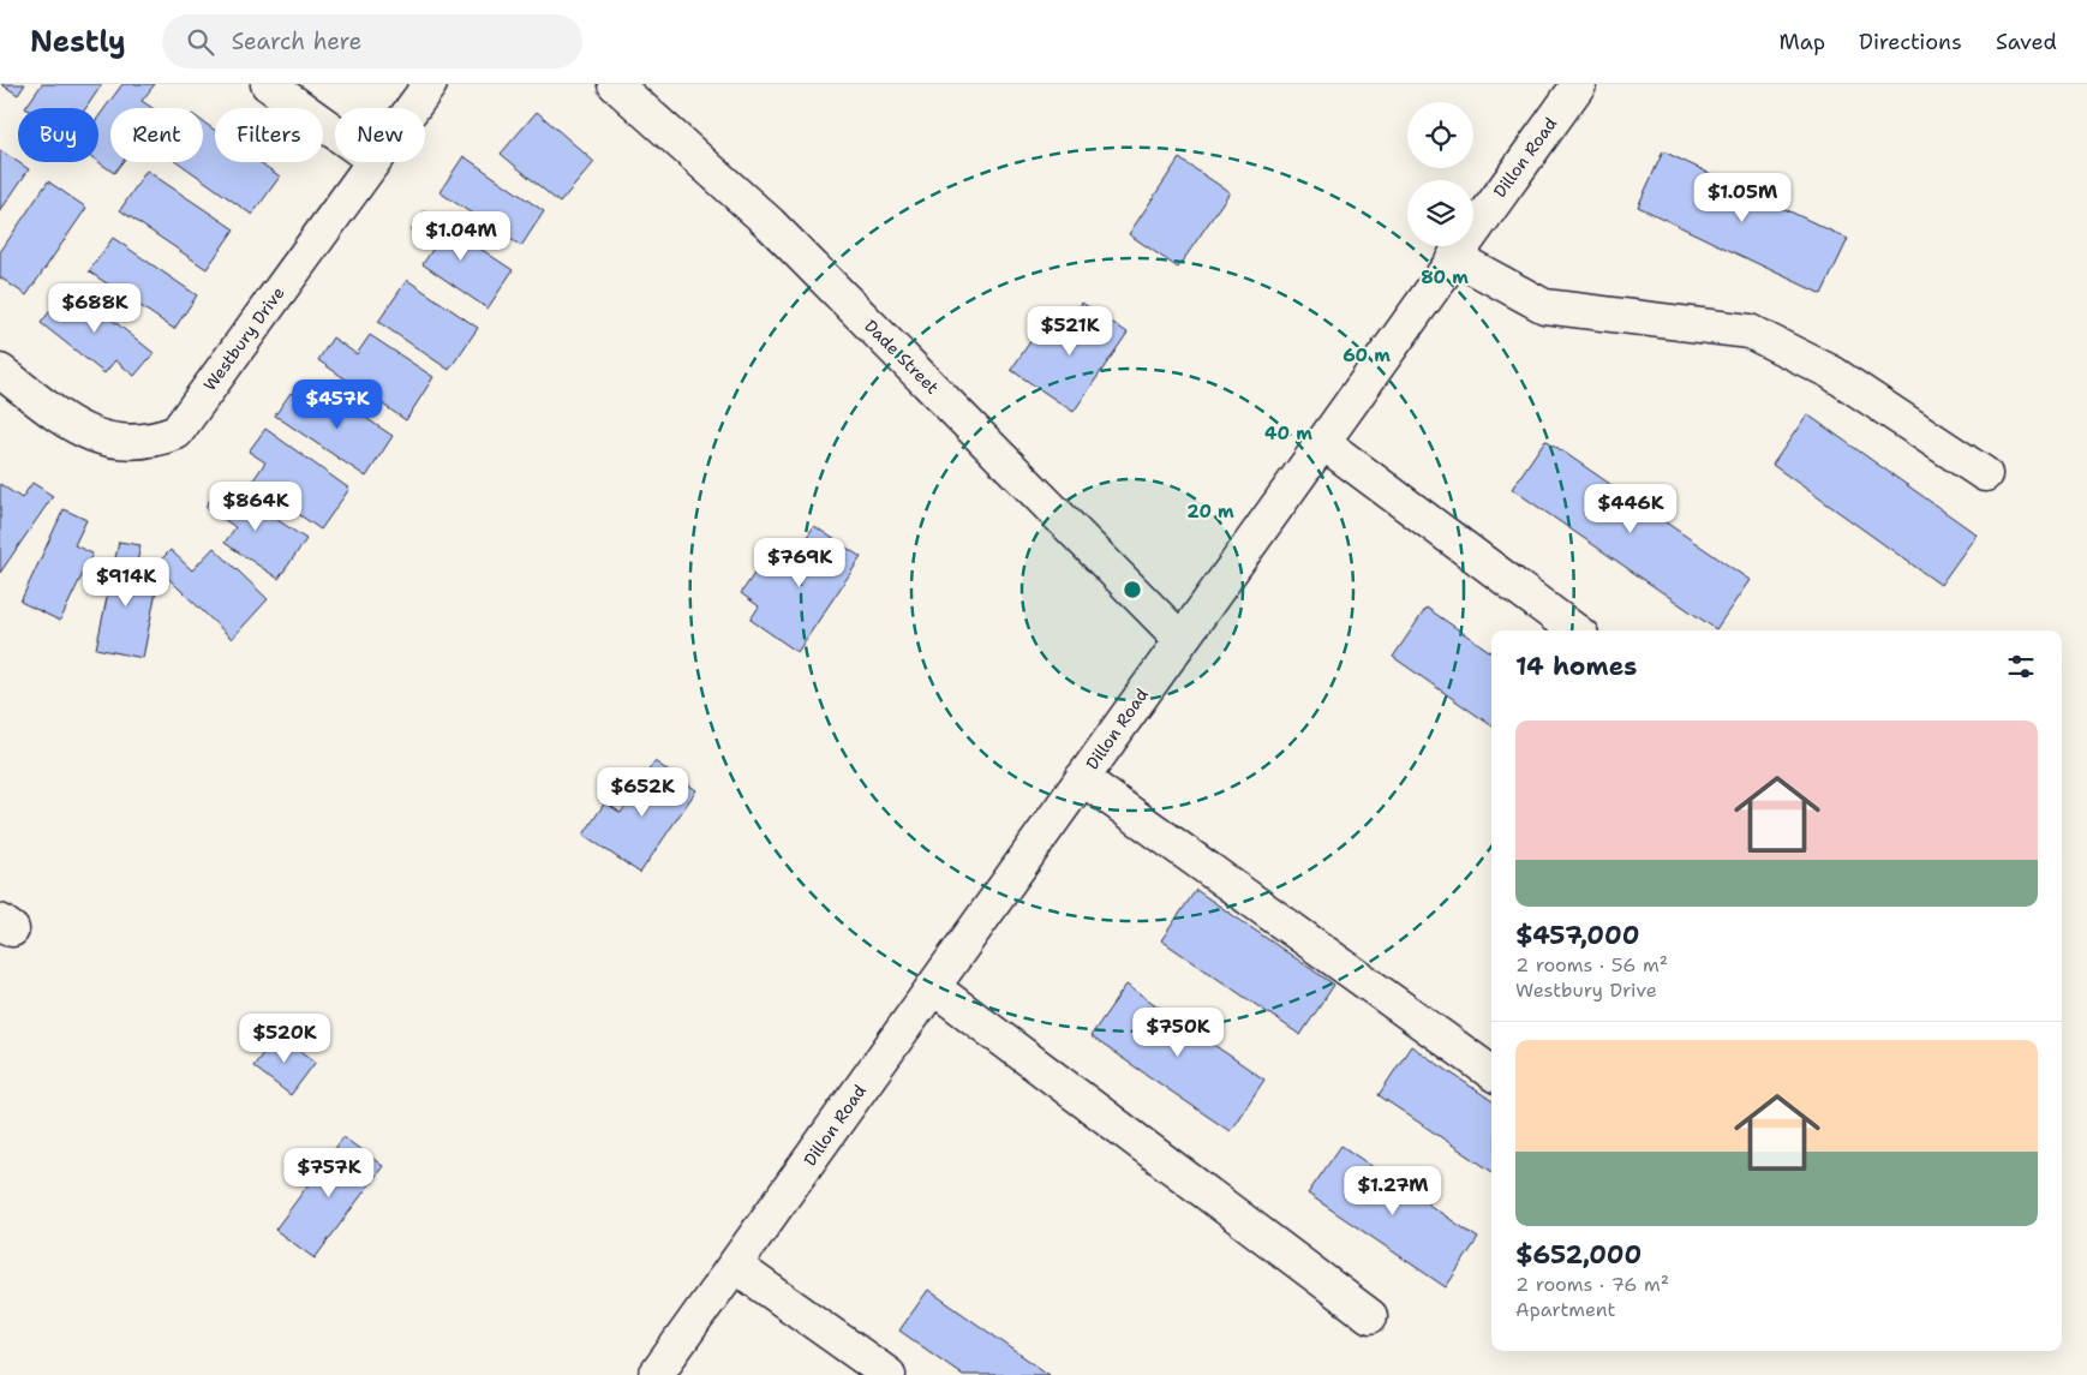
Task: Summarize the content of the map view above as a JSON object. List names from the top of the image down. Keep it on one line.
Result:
{"streets":{"street":["Dillon Road","Westbury Drive","Dade Street"]},"crossings":[["Dillon Road","Dade Street"]],"page":{"header":"Nestly","search":"Search here","nav":["Map","Directions","Saved"],"chip":["Buy","Rent","Filters","New"],"price":["$1.05M","$1.04M","$688K","$521K","$457K","$864K","$446K","$769K","$914K","$652K","$750K","$520K","$757K","$1.27M"],"heading":"14 homes","list":[{"name":"$457,000","note":"2 rooms · 56 m² · Westbury Drive"},{"name":"$652,000","note":"2 rooms · 76 m² · Apartment"}]},"rings":["80 m","60 m","40 m","20 m"]}
